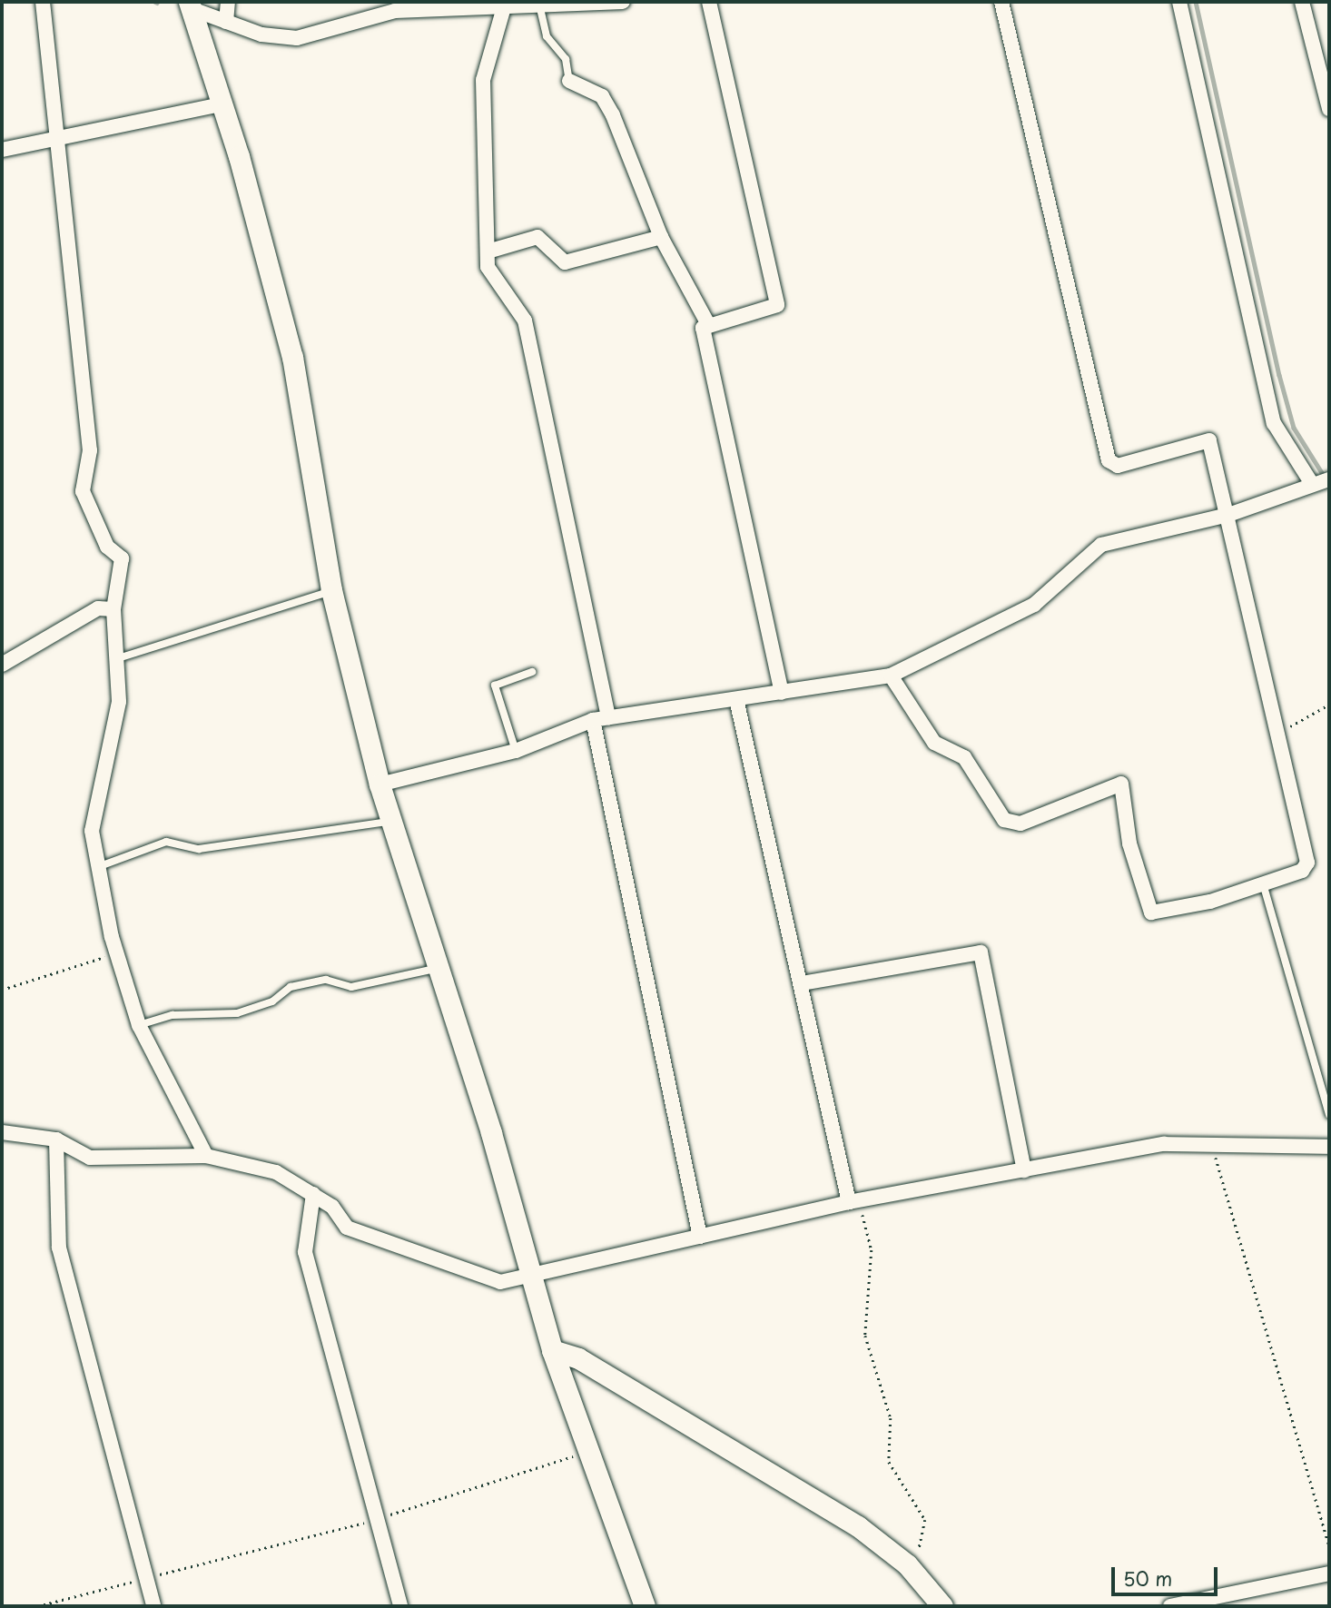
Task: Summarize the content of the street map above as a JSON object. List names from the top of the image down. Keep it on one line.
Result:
{"scale_bar":"50 m"}
